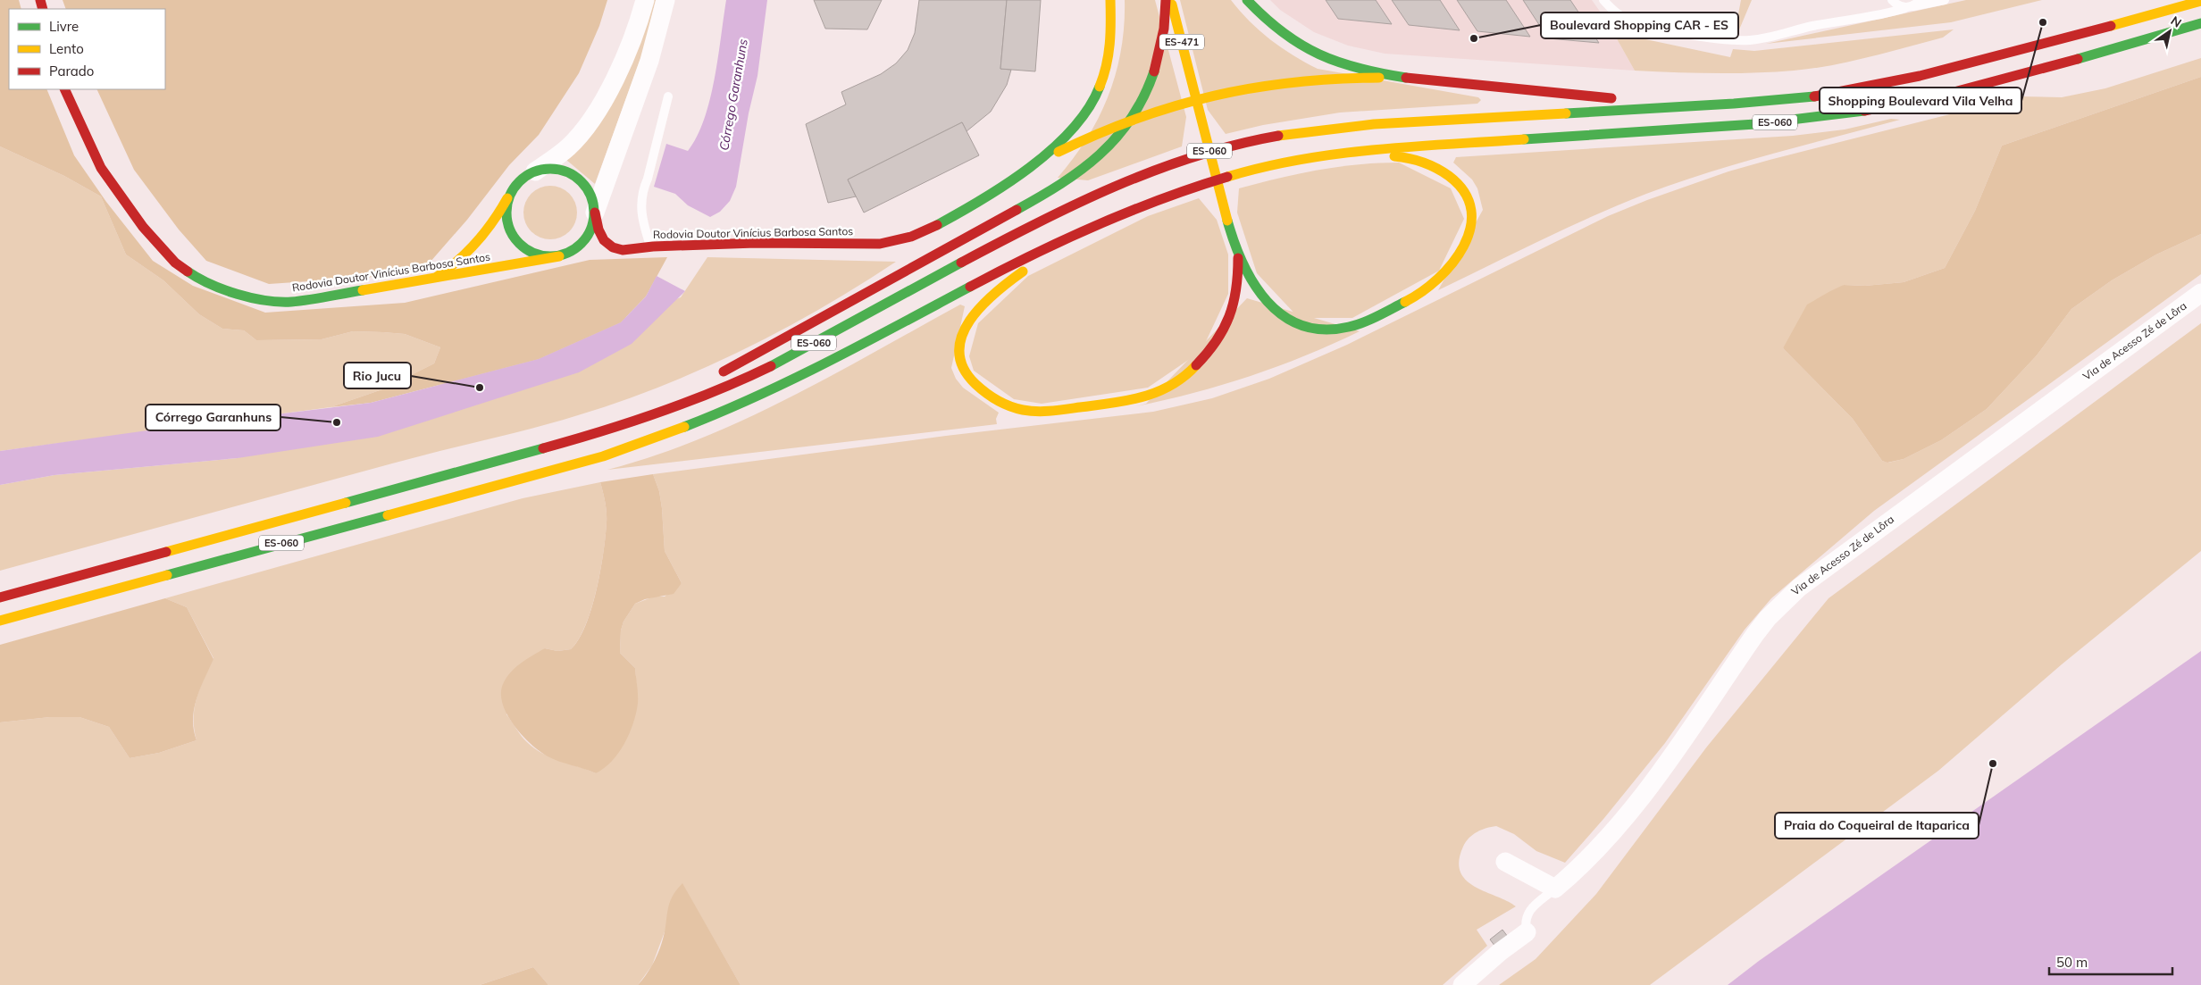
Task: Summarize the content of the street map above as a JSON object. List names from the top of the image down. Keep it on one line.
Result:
{"streets":{"main road":["ES-471","ES-060","Rodovia Doutor Vinícius Barbosa Santos"],"street":["Via de Acesso Zé de Lôra"]},"water":["Córrego Garanhuns"],"places":["Shopping Boulevard Vila Velha","Boulevard Shopping CAR - ES","Rio Jucu","Córrego Garanhuns","Praia do Coqueiral de Itaparica"],"legend":["Livre","Lento","Parado"],"scale_bar":"50 m","north":"top right"}
